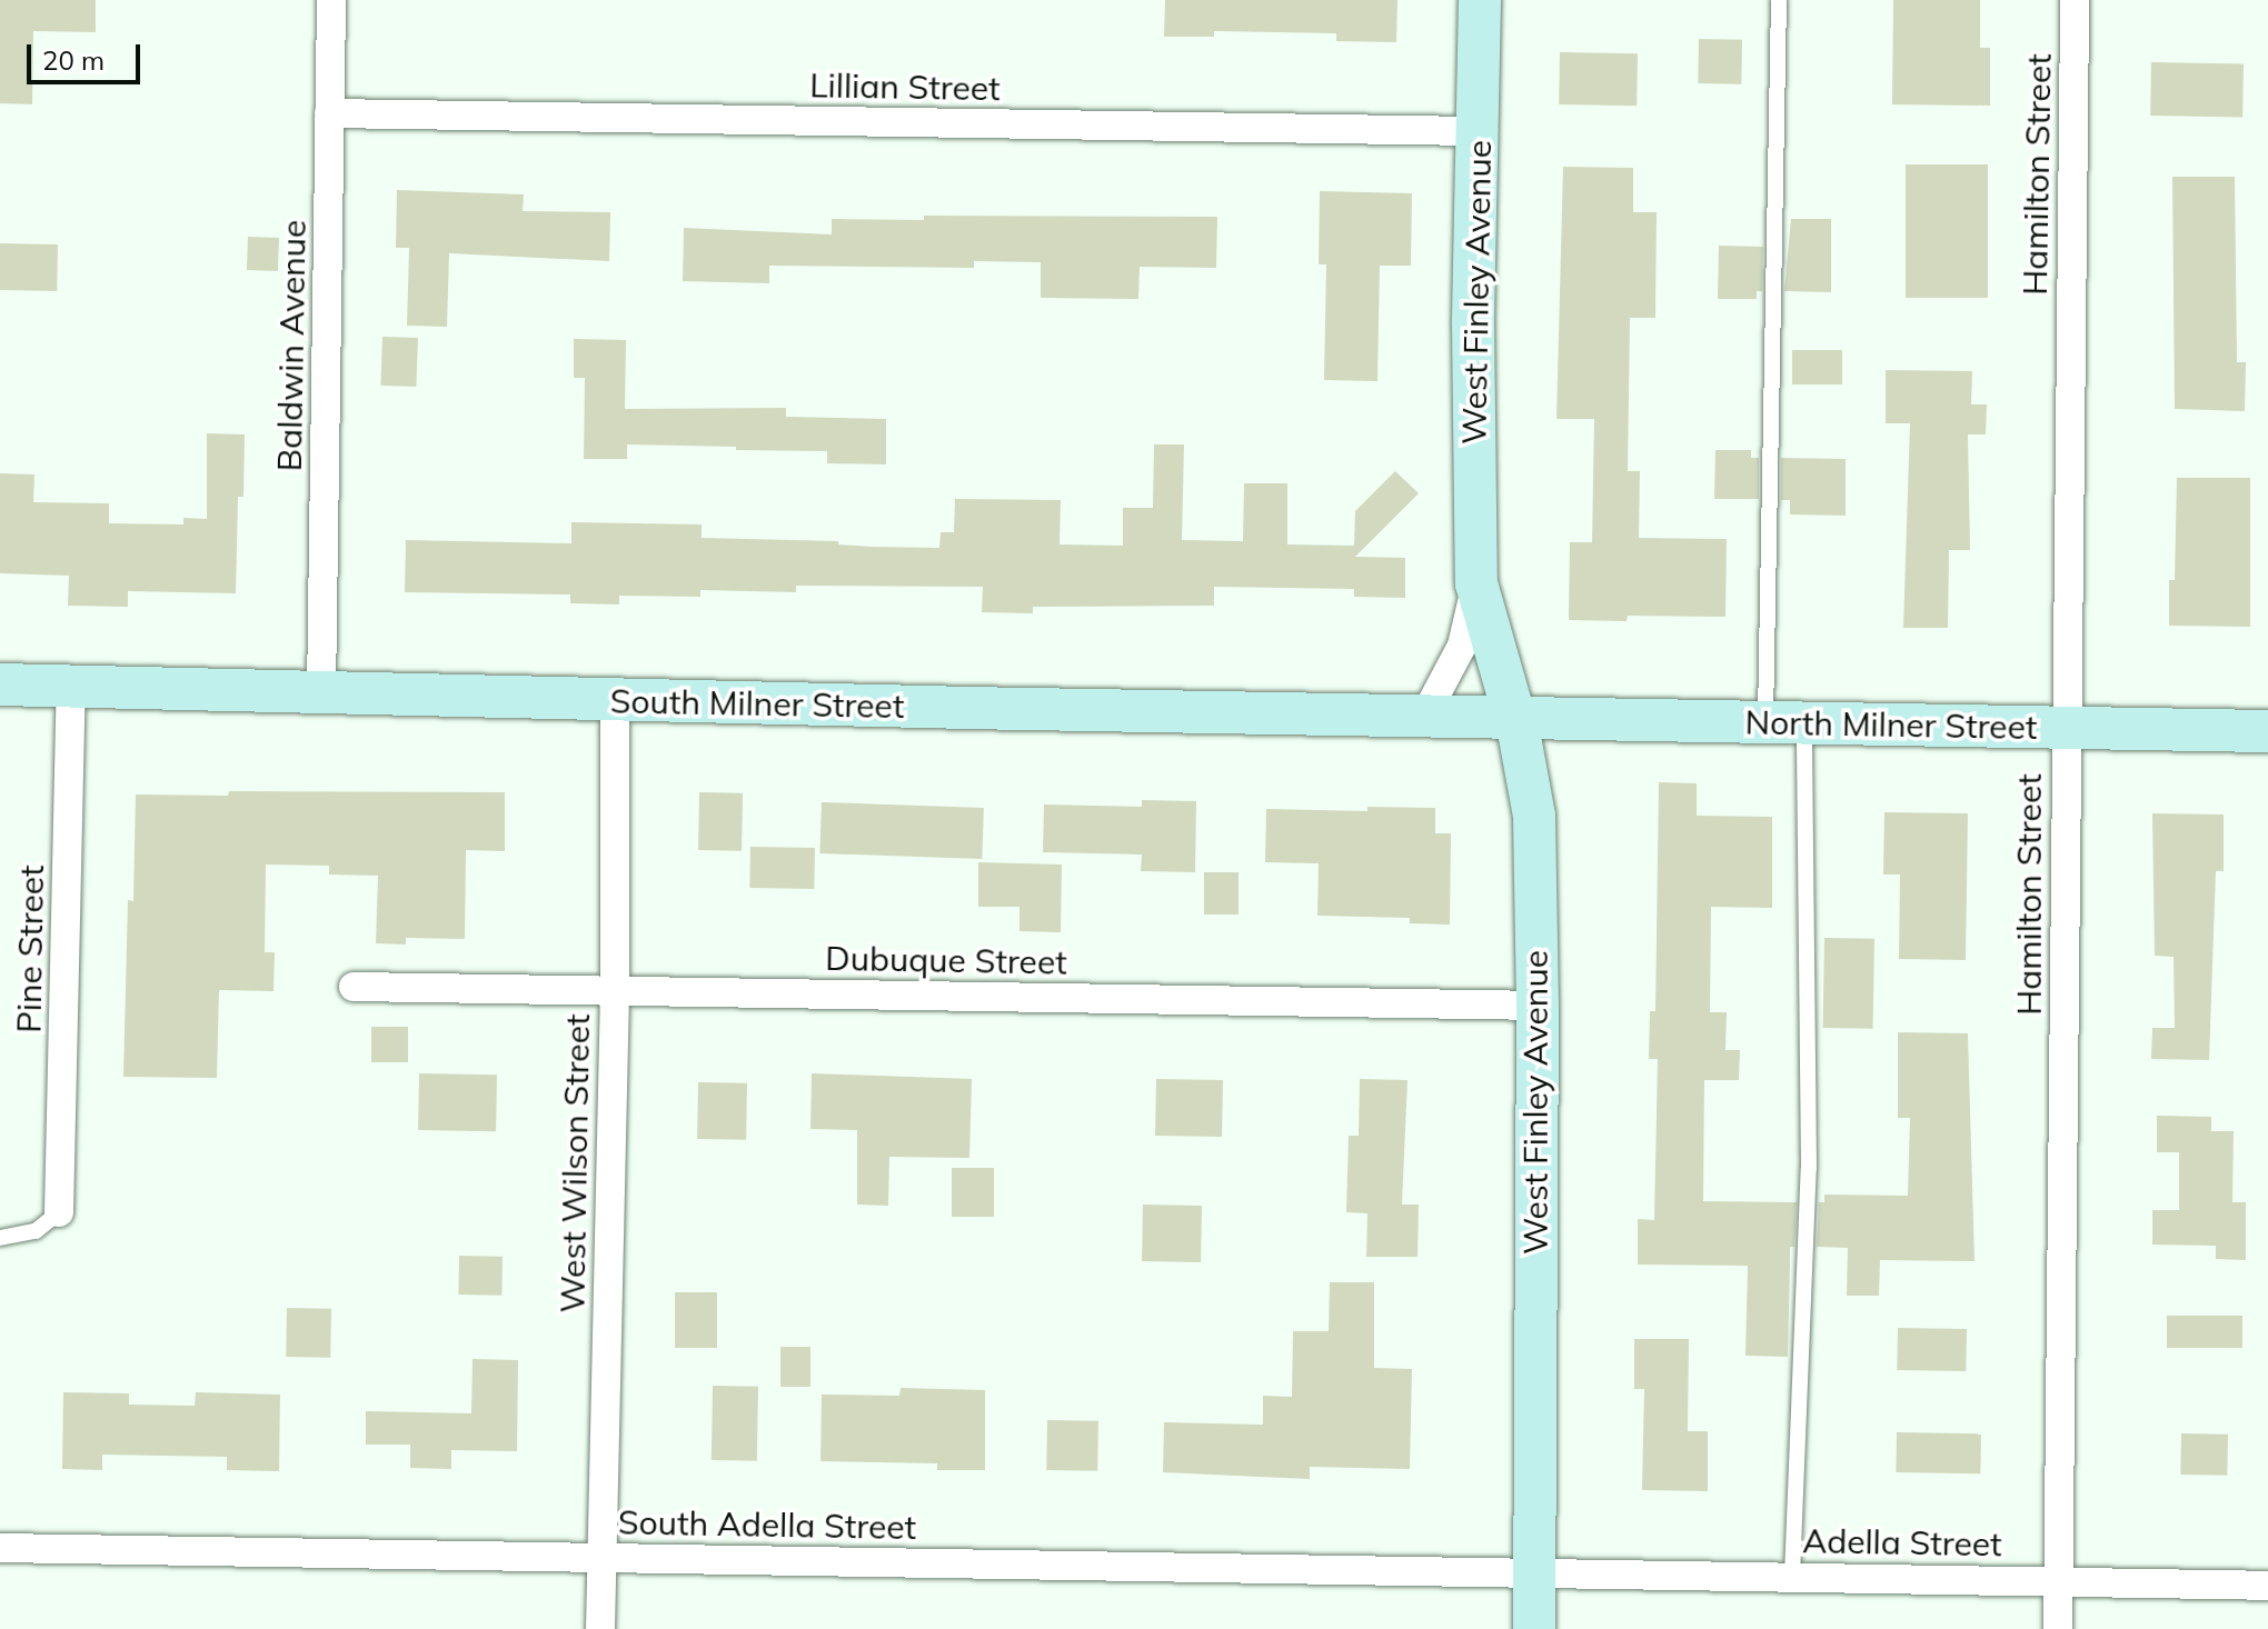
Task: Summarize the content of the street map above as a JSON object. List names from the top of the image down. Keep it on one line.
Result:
{"streets":{"main road":["West Finley Avenue","South Milner Street","North Milner Street"],"street":["Lillian Street","Hamilton Street","Baldwin Avenue","Pine Street","Dubuque Street","West Wilson Street","South Adella Street","Adella Street"]},"crossings":[["Lillian Street","West Finley Avenue"],["Lillian Street","Baldwin Avenue"],["Hamilton Street","North Milner Street"],["Hamilton Street","Adella Street"],["West Finley Avenue","South Milner Street"],["West Finley Avenue","North Milner Street"],["West Finley Avenue","Dubuque Street"],["West Finley Avenue","South Adella Street"],["West Finley Avenue","Adella Street"],["Baldwin Avenue","South Milner Street"],["South Milner Street","North Milner Street"],["South Milner Street","Pine Street"],["South Milner Street","West Wilson Street"],["Dubuque Street","West Wilson Street"],["West Wilson Street","South Adella Street"],["South Adella Street","Adella Street"]],"scale_bar":"20 m"}
